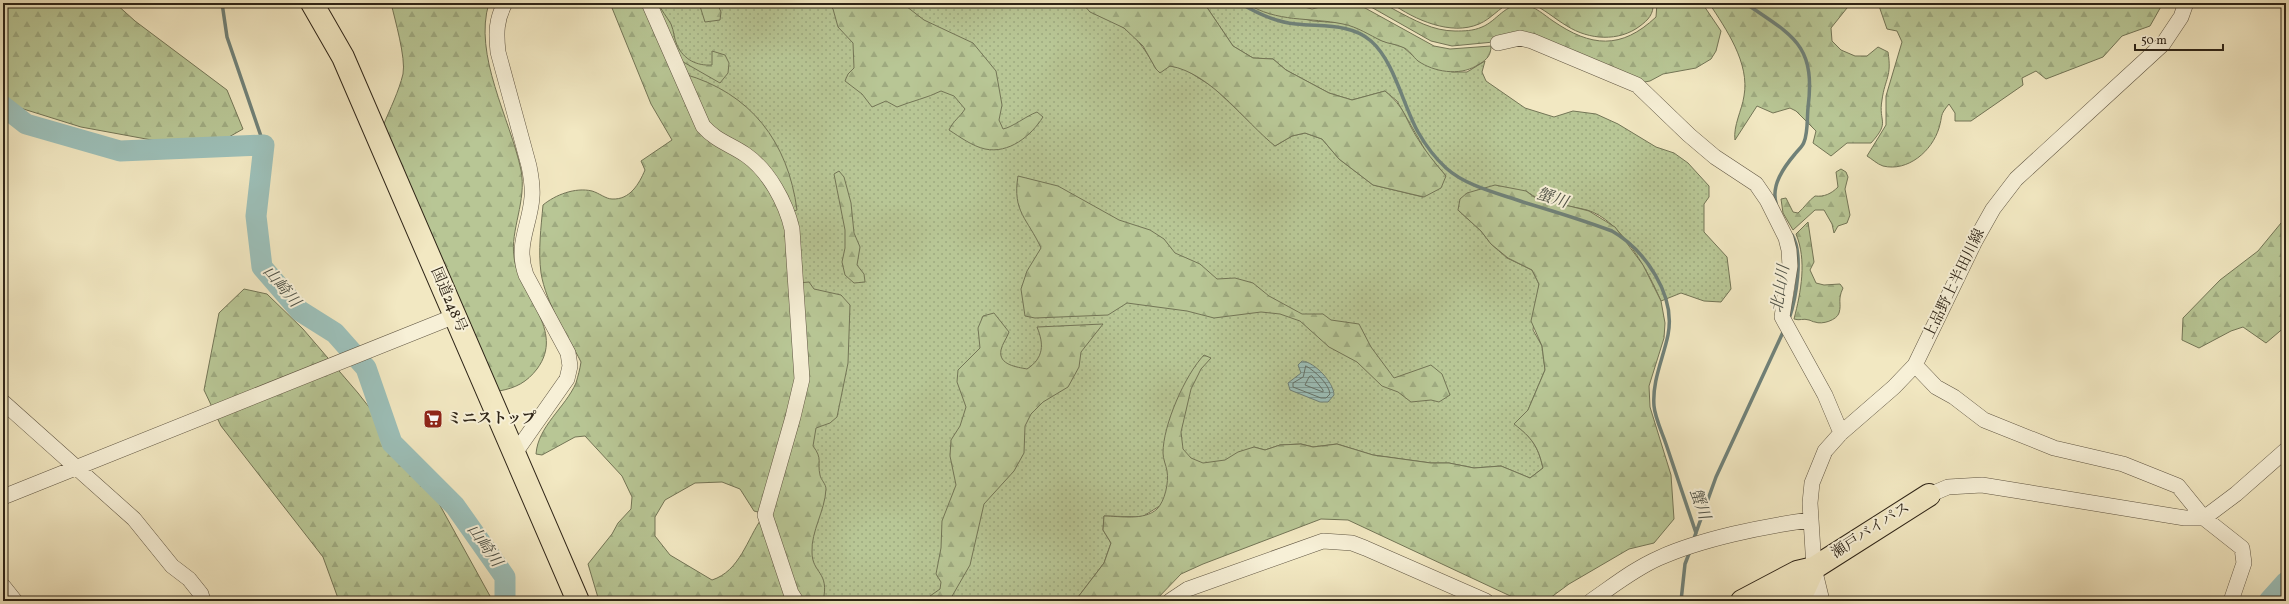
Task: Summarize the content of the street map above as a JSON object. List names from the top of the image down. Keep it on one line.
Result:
{"streets":{"highway":["国道248号","瀬戸バイパス"],"street":["上品野上半田川線"]},"crossings":[["上品野上半田川線","瀬戸バイパス"]],"water":["蟹川","山崎川","北山川"],"places":{"supermarket":["ミニストップ"]},"scale_bar":"50 m"}
